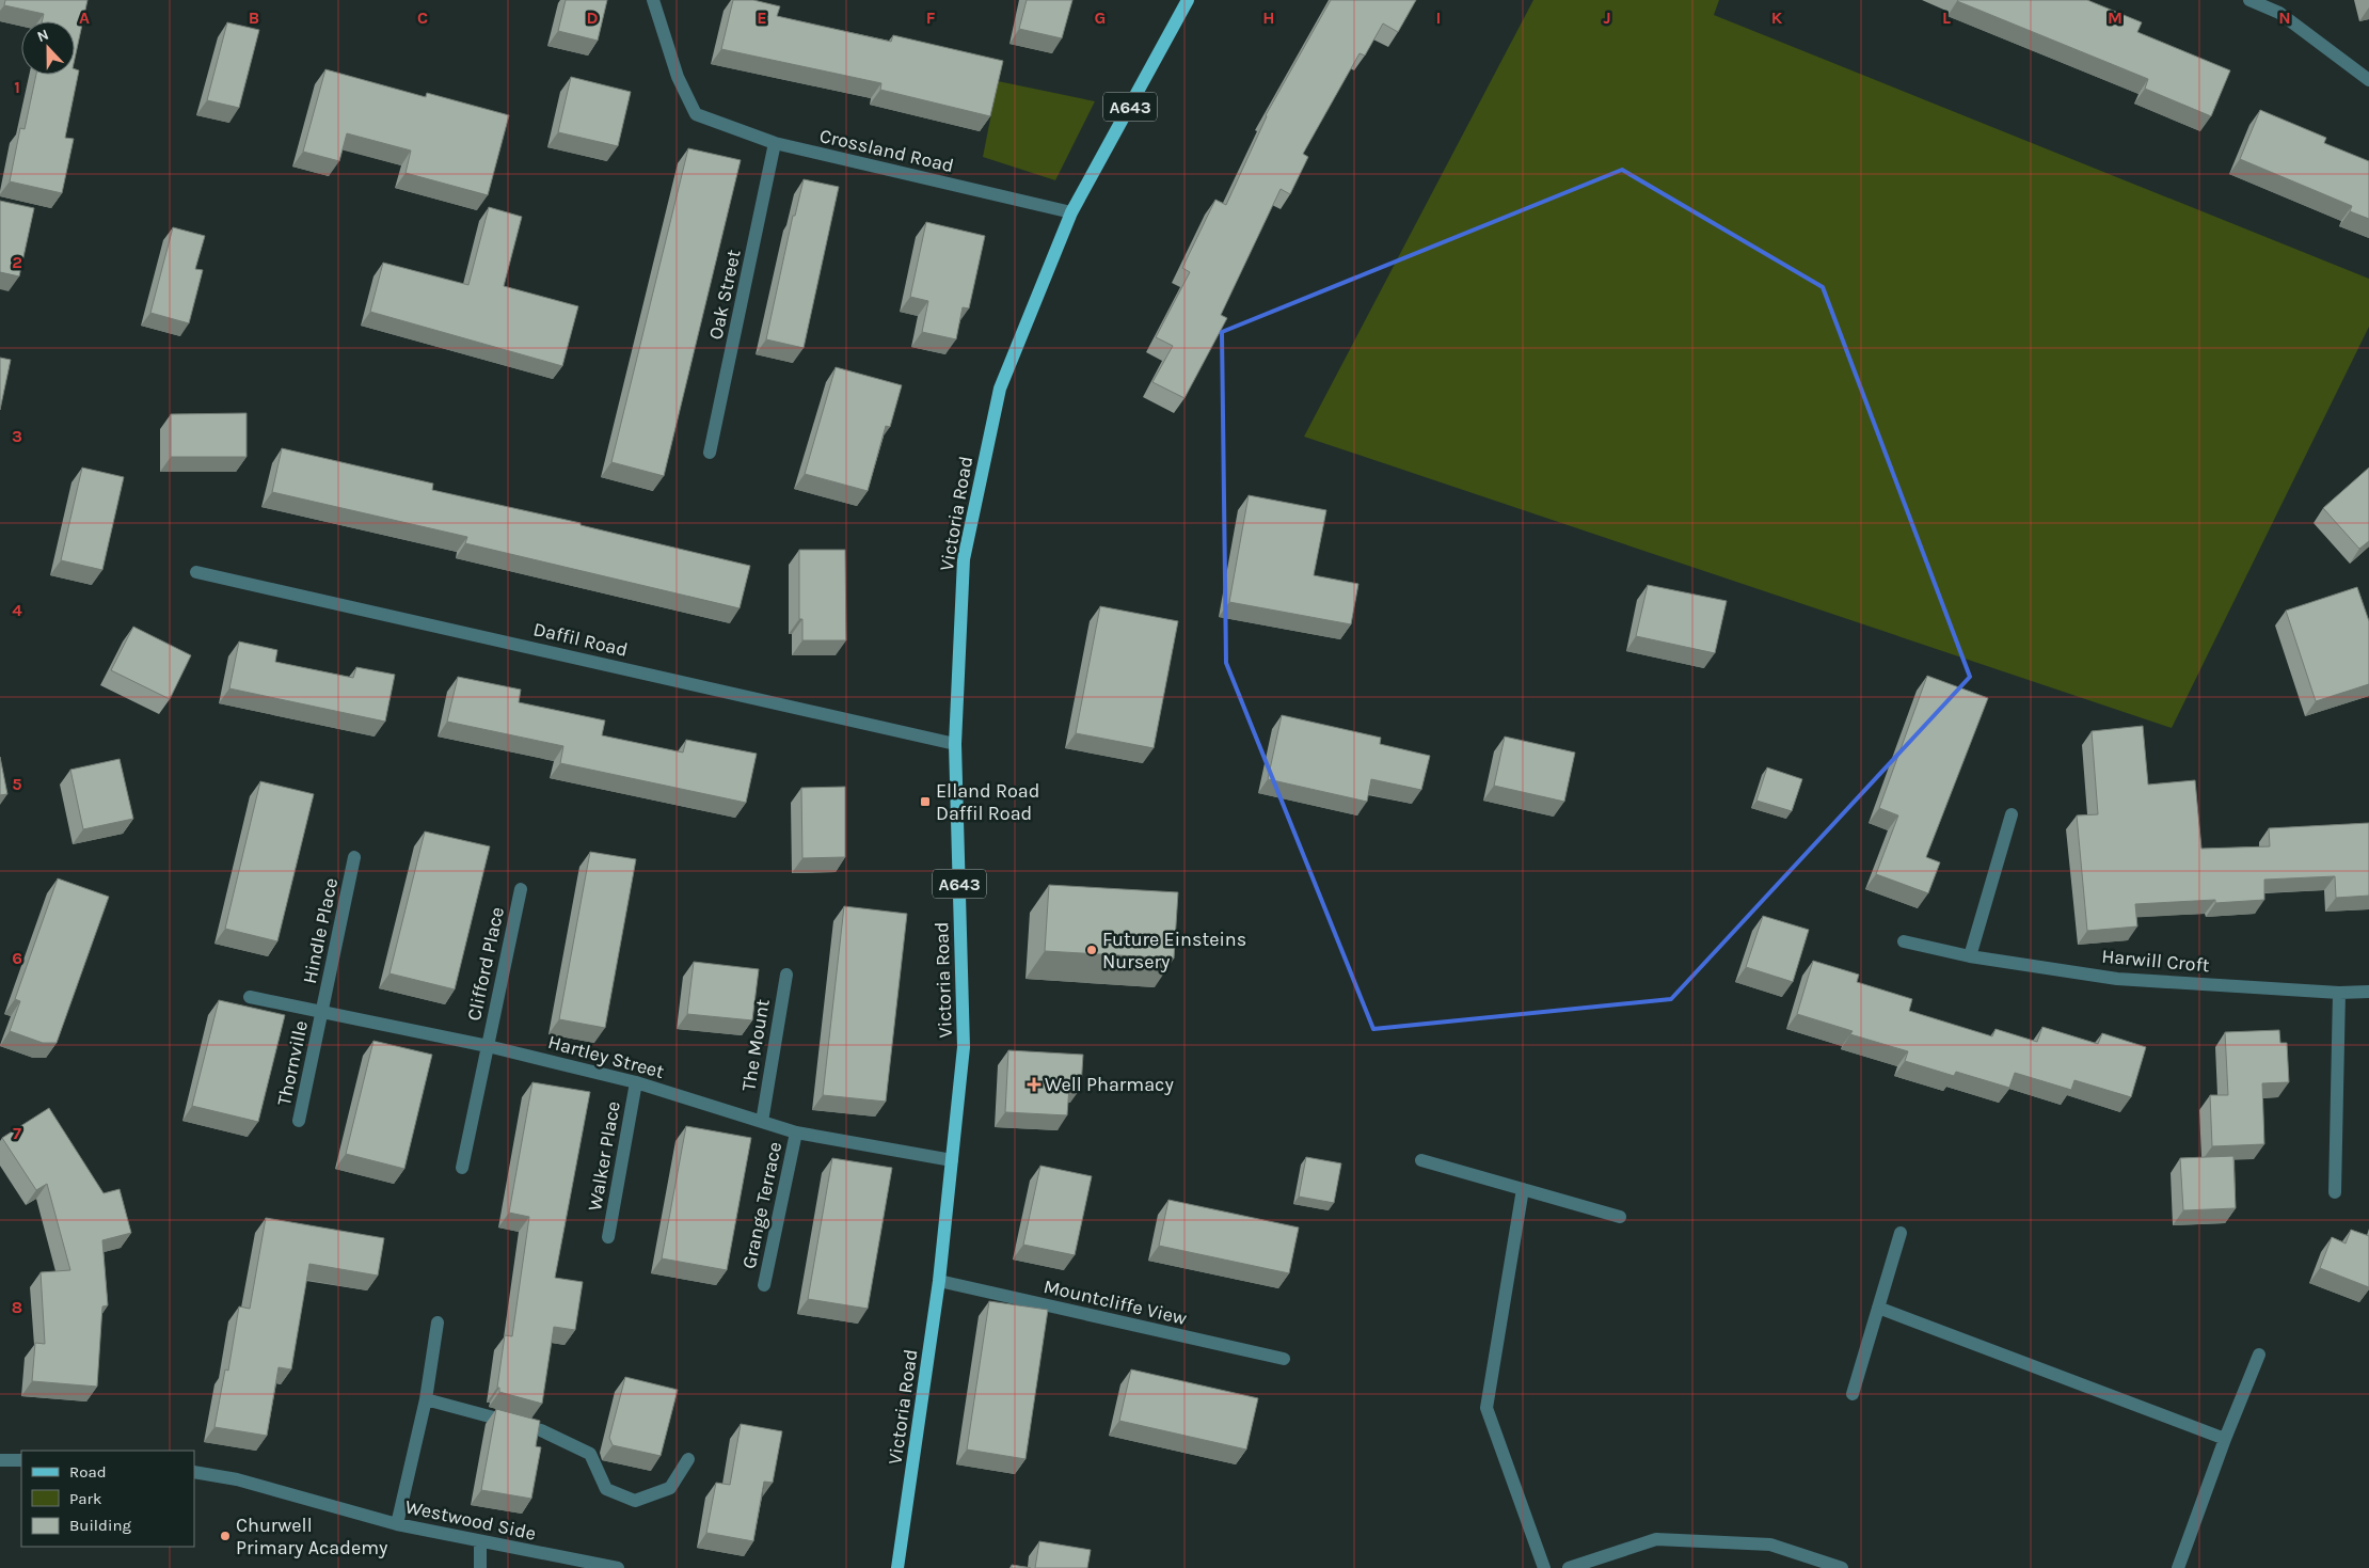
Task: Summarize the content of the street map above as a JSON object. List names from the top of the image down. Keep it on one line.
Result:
{"streets":{"main road":["A643","Victoria Road"],"street":["Crossland Road","Oak Street","Daffil Road","Hindle Place","Harwill Croft","Clifford Place","The Mount","Hartley Street","Thornville","Walker Place","Grange Terrace","Mountcliffe View","Westwood Side"]},"crossings":[["A643","Crossland Road"],["A643","Victoria Road"],["Crossland Road","Oak Street"],["Crossland Road","Victoria Road"],["Victoria Road","Daffil Road"],["Victoria Road","Hartley Street"],["Victoria Road","Mountcliffe View"],["Hindle Place","Hartley Street"],["Hindle Place","Thornville"],["Clifford Place","Hartley Street"],["The Mount","Hartley Street"],["Hartley Street","Thornville"],["Hartley Street","Walker Place"],["Hartley Street","Grange Terrace"]],"places":{"transit":["Elland Road Daffil Road"],"other":["Future Einsteins Nursery","Churwell Primary Academy"],"health":["Well Pharmacy"]},"legend":["Road","Park","Building"],"north":"top","grid":{"columns":["A","B","C","D","E","F","G","H","I","J","K","L","M","N"],"rows":["1","2","3","4","5","6","7","8"]}}
